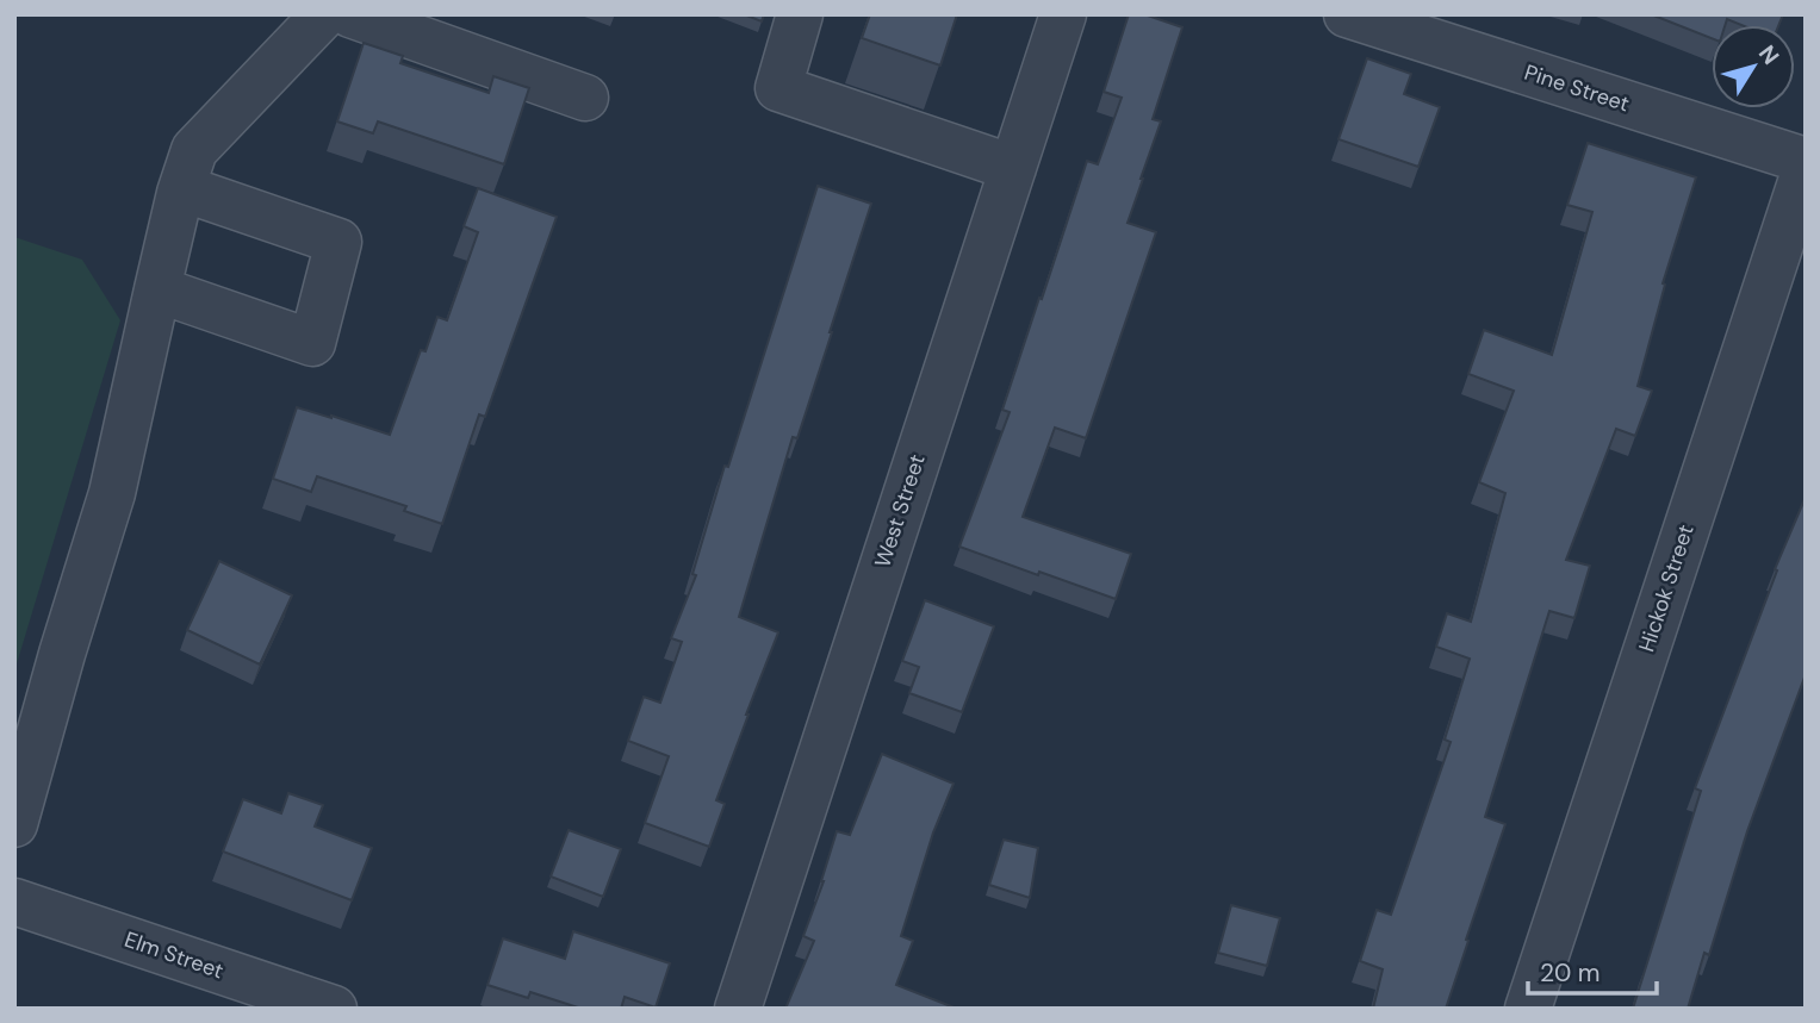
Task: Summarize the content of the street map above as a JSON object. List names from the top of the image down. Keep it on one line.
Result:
{"streets":{"street":["Pine Street","West Street","Hickok Street","Elm Street"]},"scale_bar":"20 m","north":"top right"}
